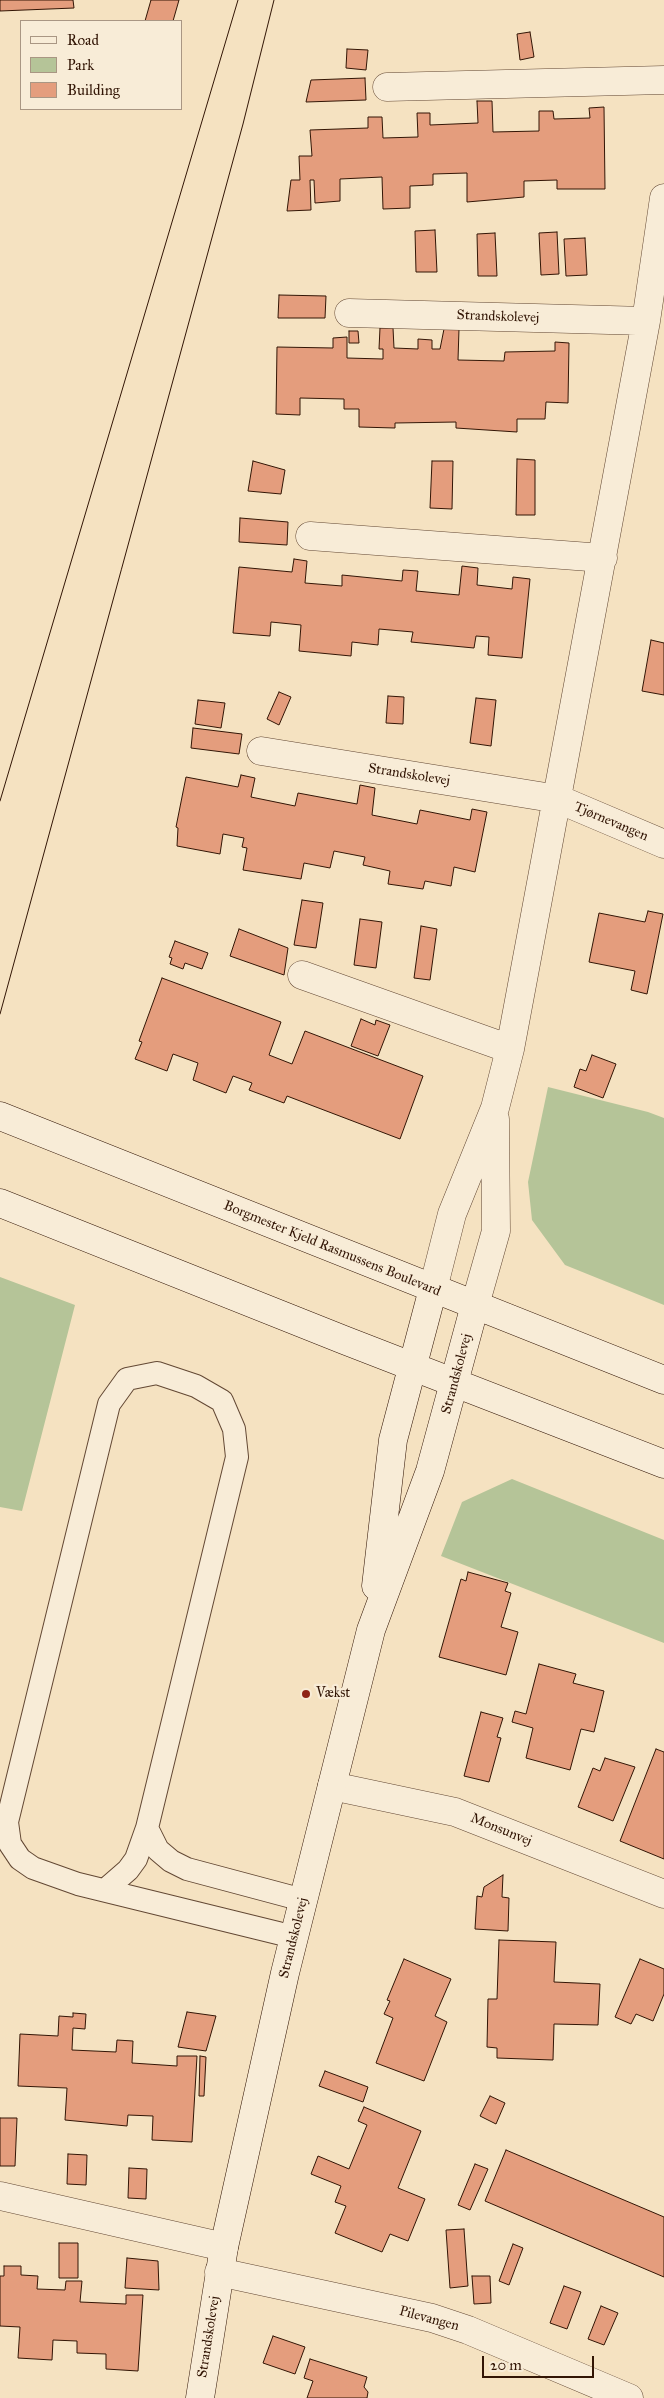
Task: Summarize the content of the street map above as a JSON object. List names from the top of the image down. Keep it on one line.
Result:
{"streets":{"street":["Strandskolevej","Tjørnevangen","Borgmester Kjeld Rasmussens Boulevard","Monsunvej","Pilevangen"]},"crossings":[["Strandskolevej","Tjørnevangen"],["Strandskolevej","Borgmester Kjeld Rasmussens Boulevard"],["Strandskolevej","Monsunvej"],["Strandskolevej","Pilevangen"]],"places":["Vækst"],"legend":["Road","Park","Building"],"scale_bar":"20 m"}
